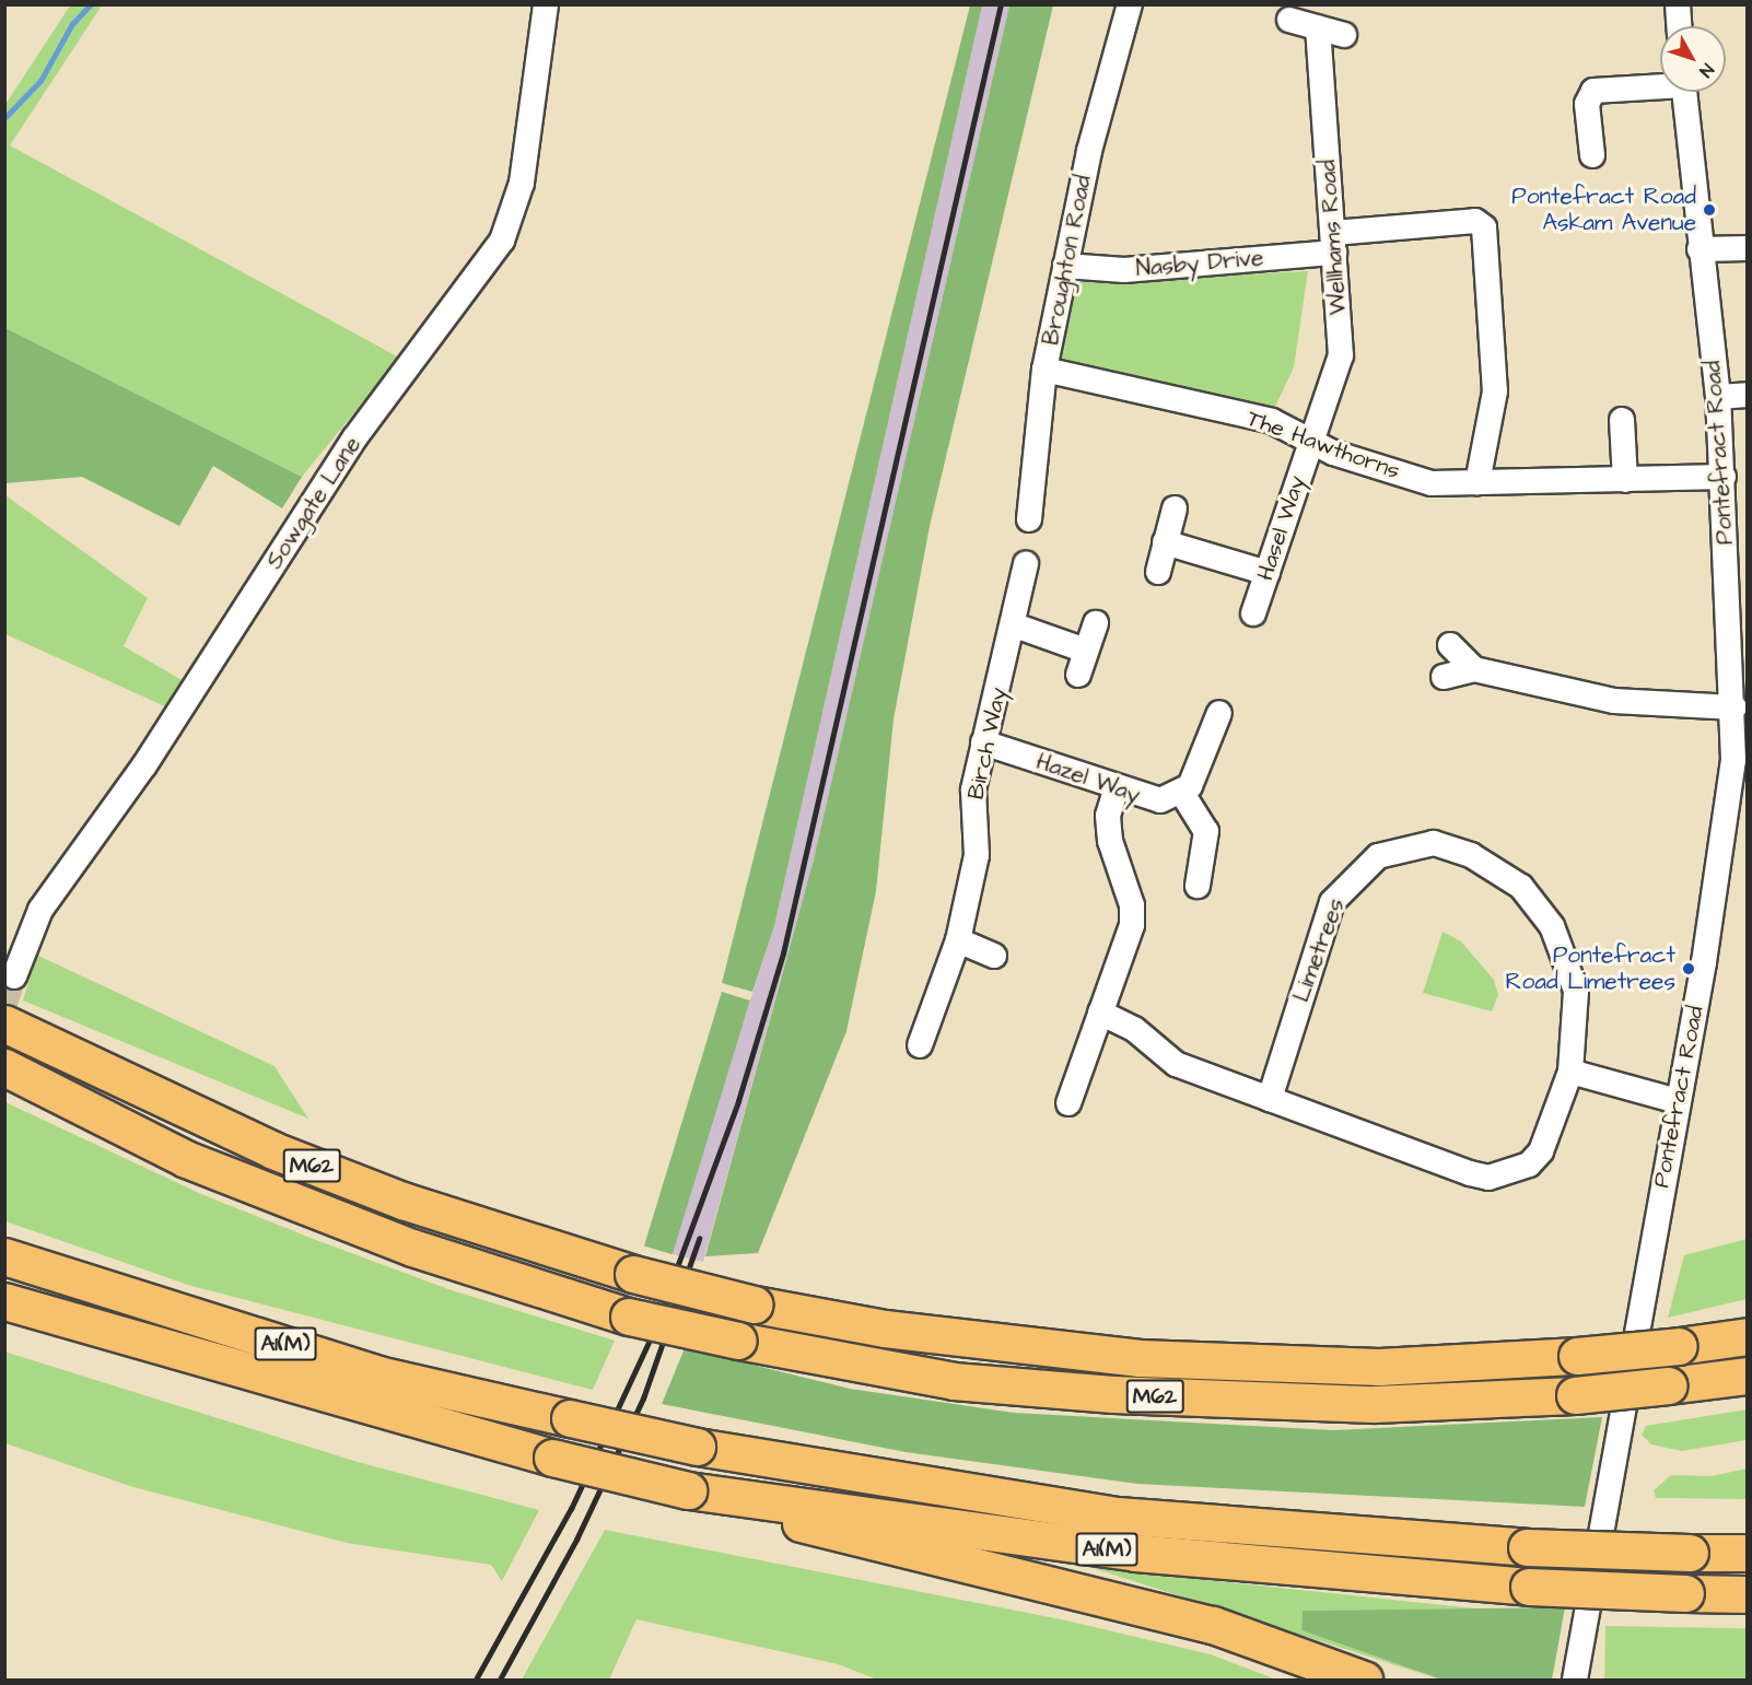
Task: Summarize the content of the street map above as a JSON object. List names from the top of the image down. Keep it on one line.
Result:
{"streets":{"highway":["M62","A1(M)"],"street":["Wellhams Road","Broughton Road","Nasby Drive","The Hawthorns","Pontefract Road","Sowgate Lane","Hasel Way","Birch Way","Hazel Way","Limetrees"]},"crossings":[["Wellhams Road","Nasby Drive"],["Wellhams Road","The Hawthorns"],["Wellhams Road","Hasel Way"],["Broughton Road","Nasby Drive"],["Broughton Road","The Hawthorns"],["Nasby Drive","The Hawthorns"],["The Hawthorns","Pontefract Road"],["The Hawthorns","Hasel Way"],["Birch Way","Hazel Way"]],"places":["Pontefract Road Askam Avenue","Pontefract Road Limetrees"],"north":"bottom right"}
